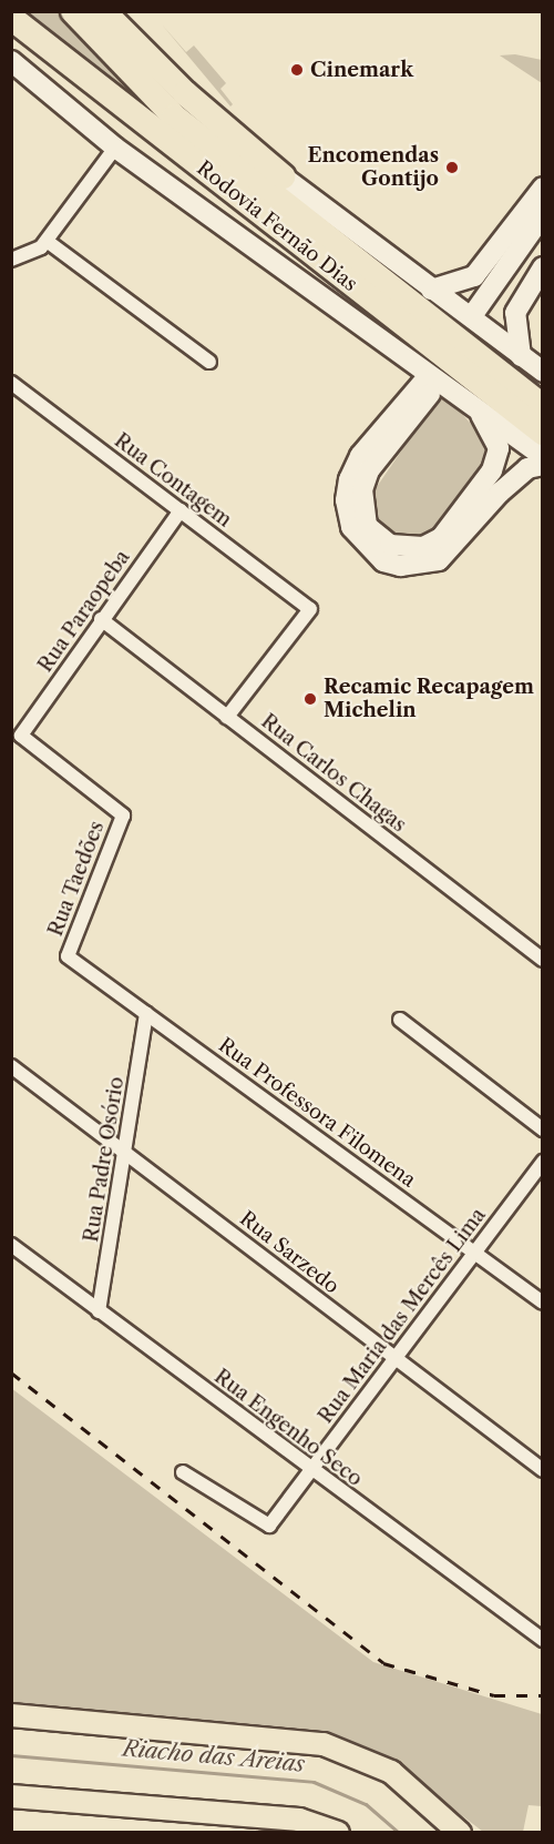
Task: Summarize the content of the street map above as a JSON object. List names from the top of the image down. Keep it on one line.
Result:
{"streets":{"highway":["Rodovia Fernão Dias"],"street":["Rua Contagem","Rua Paraopeba","Rua Carlos Chagas","Rua Taedões","Rua Professora Filomena","Rua Padre Osório","Rua Sarzedo","Rua Maria das Mercês Lima","Rua Engenho Seco"]},"crossings":[["Rua Contagem","Rua Paraopeba"],["Rua Contagem","Rua Carlos Chagas"],["Rua Paraopeba","Rua Carlos Chagas"],["Rua Paraopeba","Rua Taedões"],["Rua Taedões","Rua Professora Filomena"],["Rua Professora Filomena","Rua Padre Osório"],["Rua Professora Filomena","Rua Maria das Mercês Lima"],["Rua Padre Osório","Rua Sarzedo"],["Rua Padre Osório","Rua Engenho Seco"],["Rua Sarzedo","Rua Maria das Mercês Lima"],["Rua Maria das Mercês Lima","Rua Engenho Seco"]],"water":["Riacho das Areias"],"places":["Cinemark","Encomendas Gontijo","Recamic Recapagem Michelin"]}
